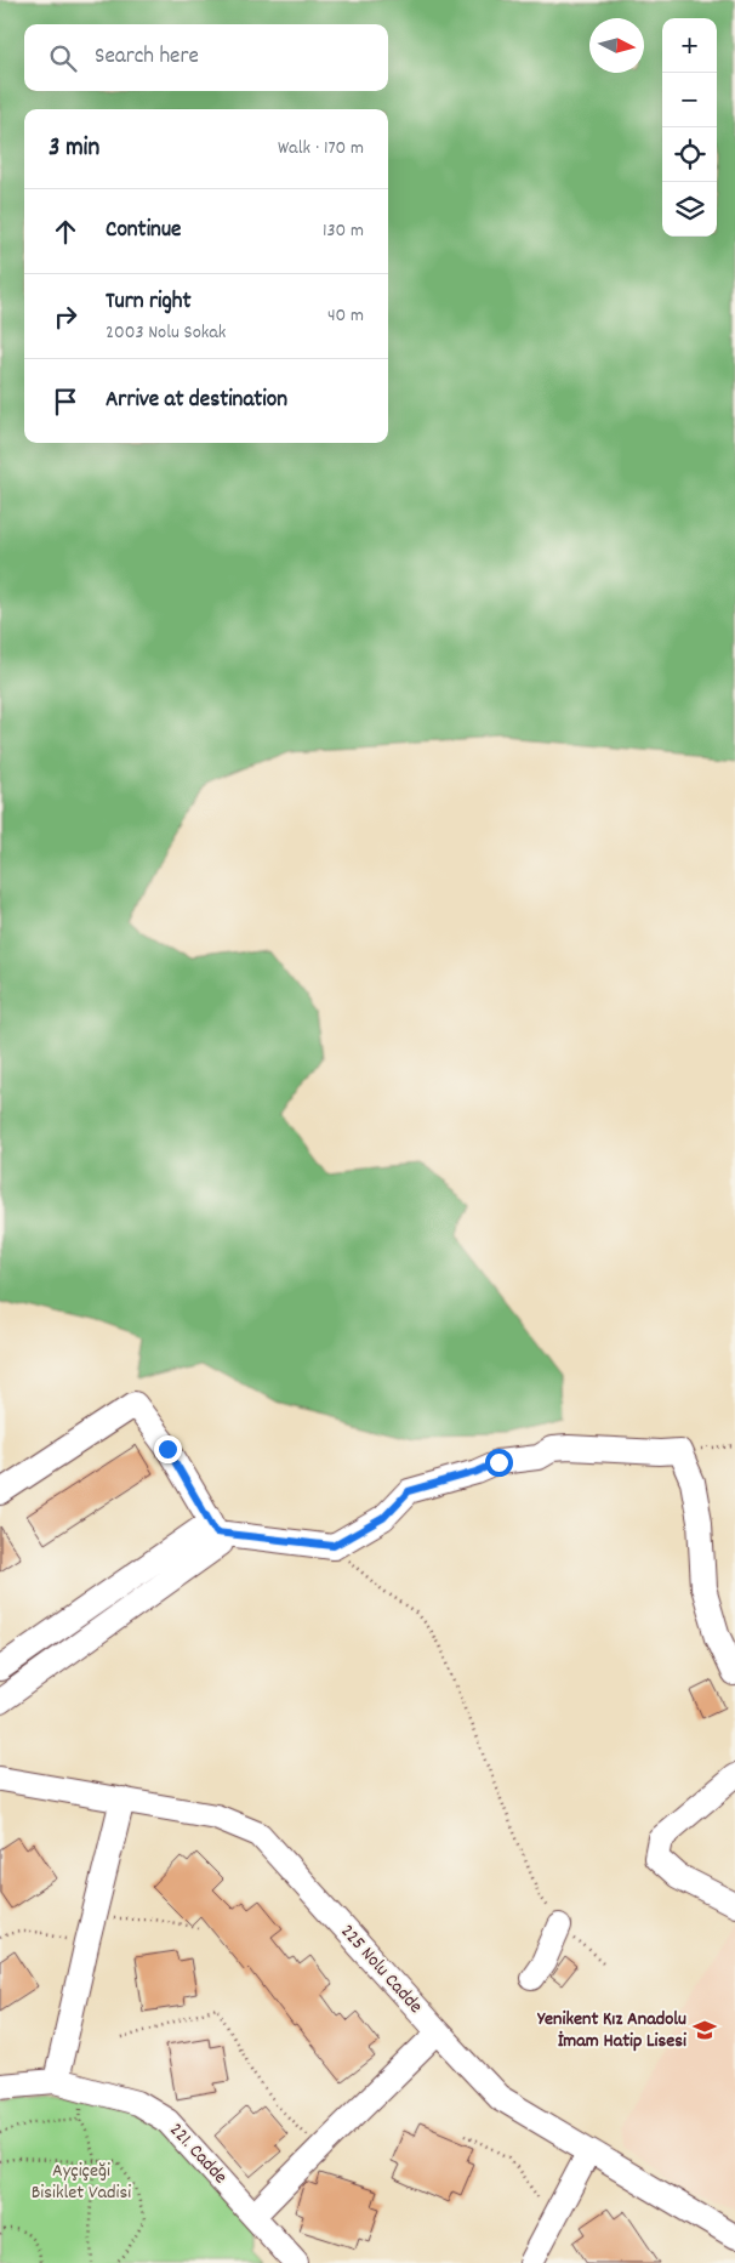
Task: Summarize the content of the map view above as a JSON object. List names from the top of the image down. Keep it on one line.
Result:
{"streets":{"street":["225 Nolu Cadde","221. Cadde"]},"parks":["Ayçiçeği Bisiklet Vadisi"],"places":{"school or university":["Yenikent Kız Anadolu İmam Hatip Lisesi"]},"north":"right","page":{"map_buttons":["+","−"],"search":"Search here","heading":["3 min","Walk · 170 m"],"list":[["Continue","130 m"],["Turn right","2003 Nolu Sokak","40 m"],"Arrive at destination"]}}
